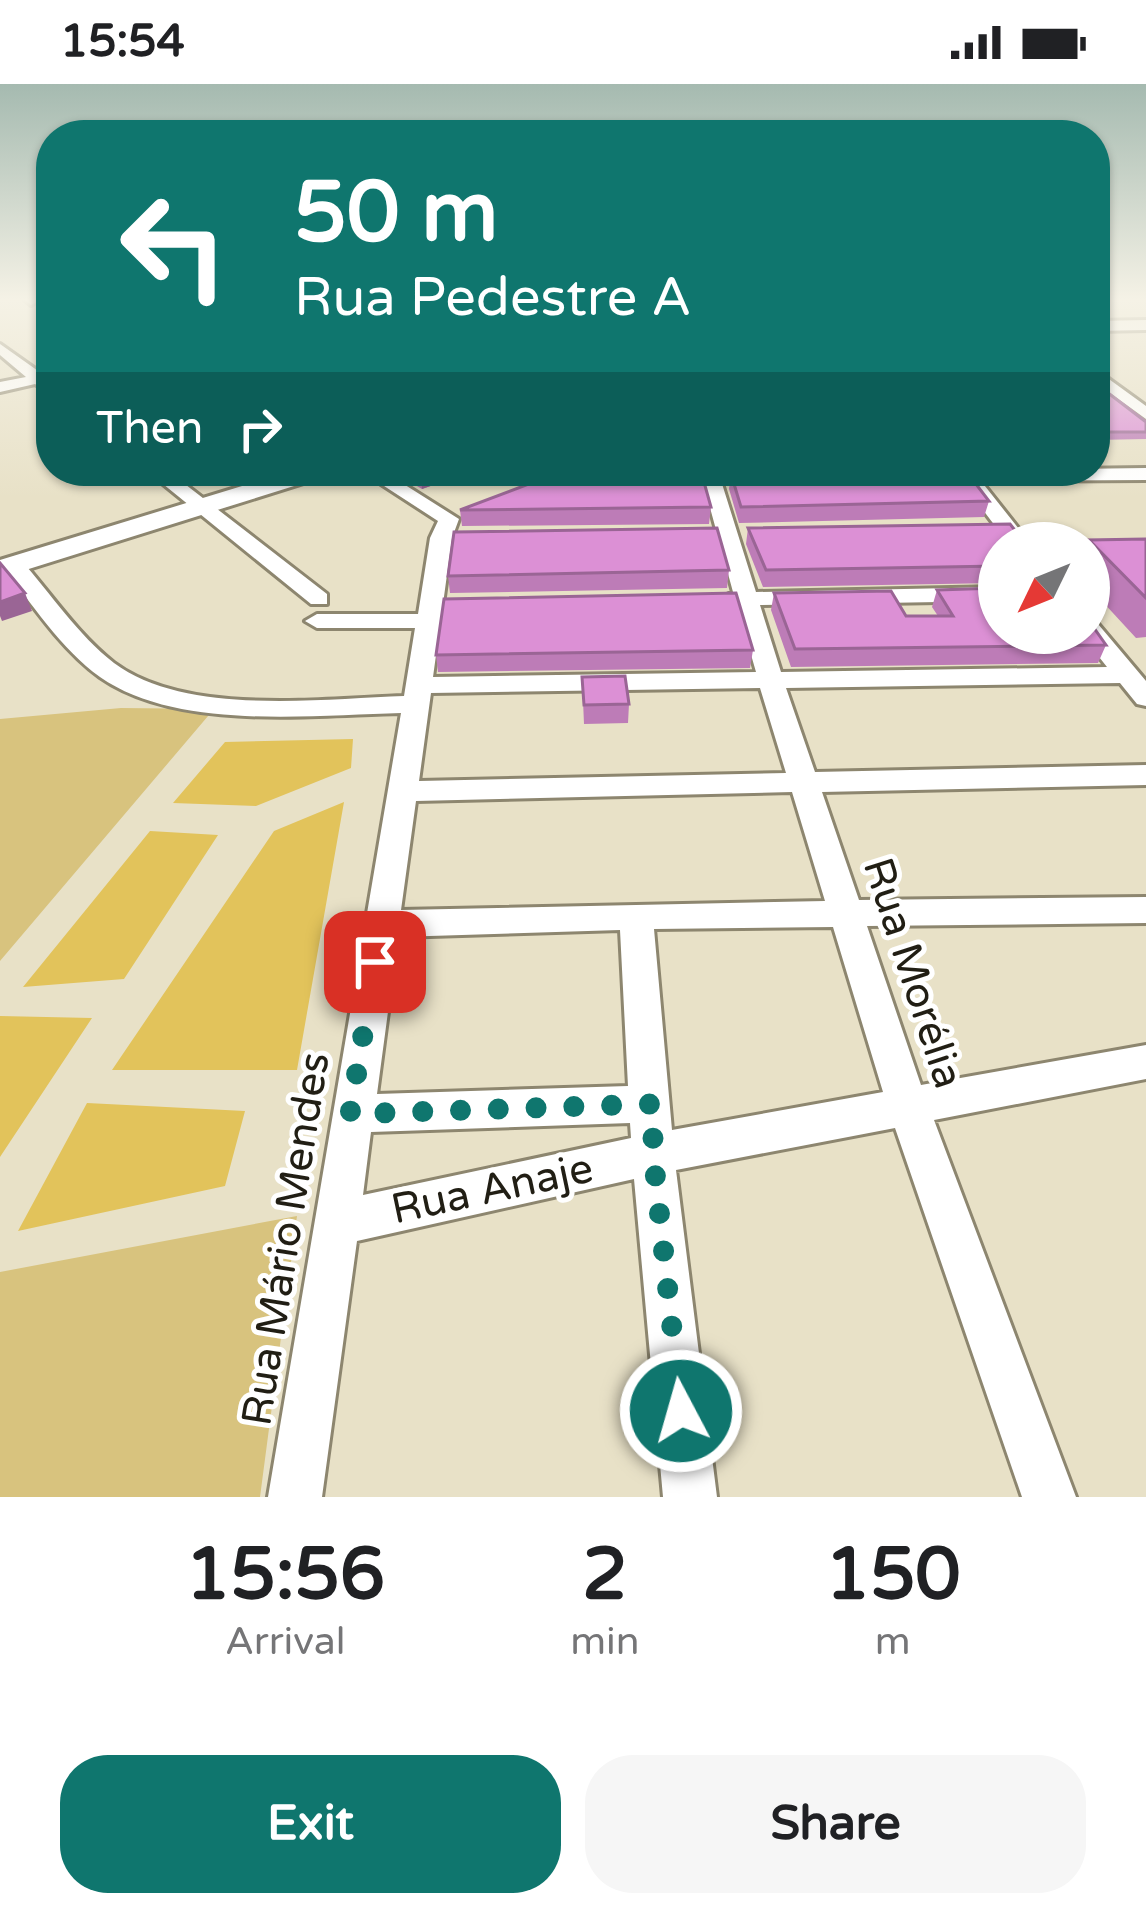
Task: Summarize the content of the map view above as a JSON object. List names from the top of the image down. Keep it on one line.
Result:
{"streets":{"street":["Rua Morélia","Rua Anaje","Rua Mário Mendes"]},"crossings":[["Rua Morélia","Rua Anaje"],["Rua Anaje","Rua Mário Mendes"]],"north":"bottom left","page":{"status":"15:54","turn":["50 m","Rua Pedestre A"],"then":"Then","eta":["15:56","Arrival","2","min","150","m"],"buttons":["Exit","Share"]}}
